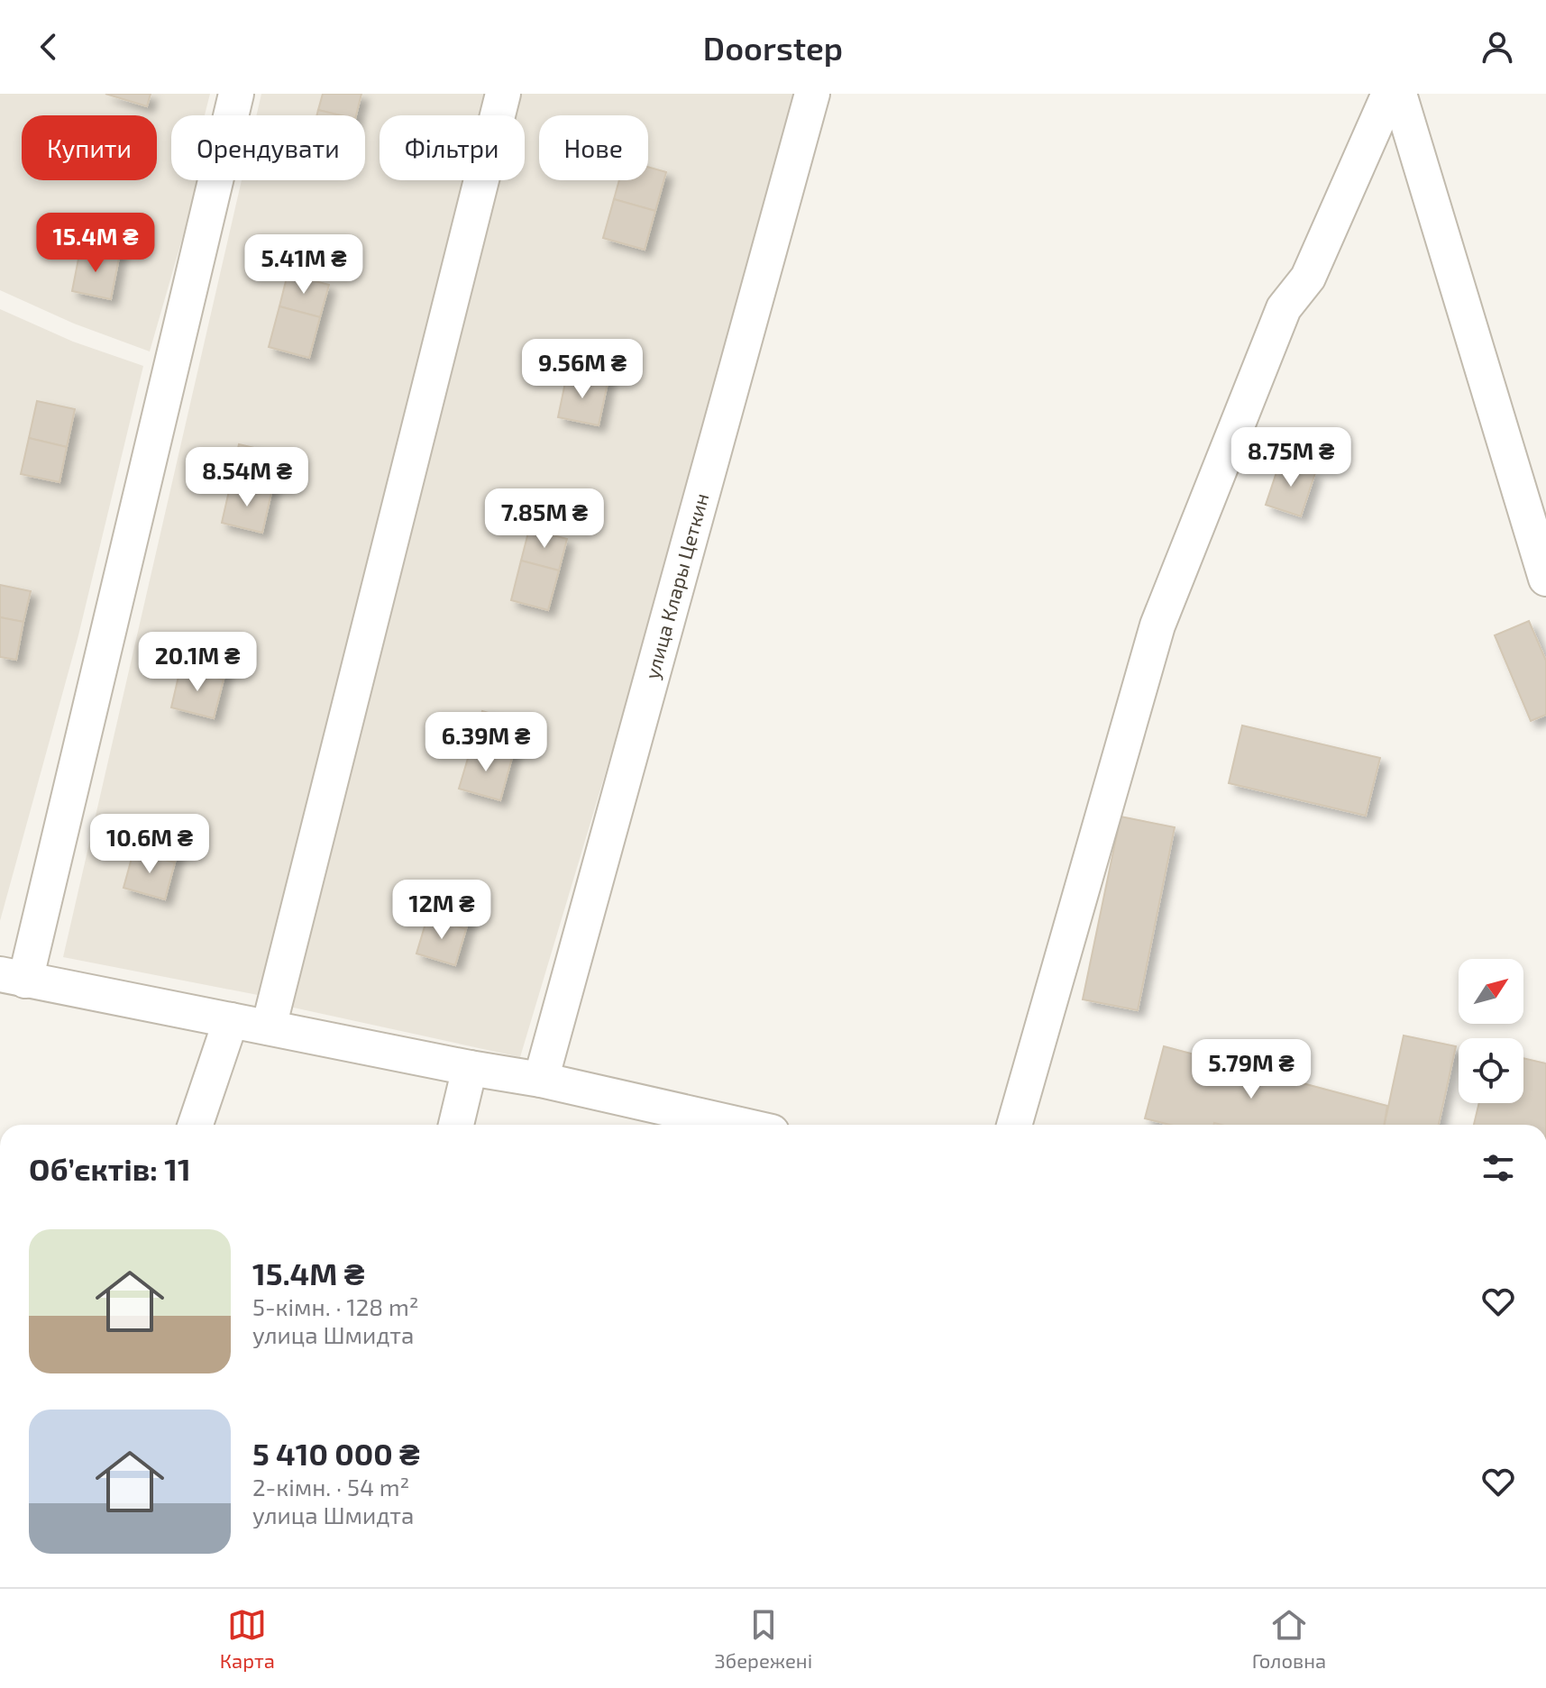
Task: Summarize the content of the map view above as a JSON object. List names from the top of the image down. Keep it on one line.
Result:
{"streets":{"street":["улица Клары Цеткин"]},"north":"top right","page":{"header":"Doorstep","chip":["Купити","Орендувати","Фільтри","Нове"],"price":["15.4M ₴","5.41M ₴","9.56M ₴","8.75M ₴","8.54M ₴","7.85M ₴","20.1M ₴","6.39M ₴","10.6M ₴","12M ₴","5.79M ₴"],"heading":"Об’єктів: 11","list":[{"name":"15.4M ₴","note":"5-кімн. · 128 m² · улица Шмидта"},{"name":"5 410 000 ₴","note":"2-кімн. · 54 m² · улица Шмидта"}],"tabs":["Карта","Збережені","Головна"]}}
